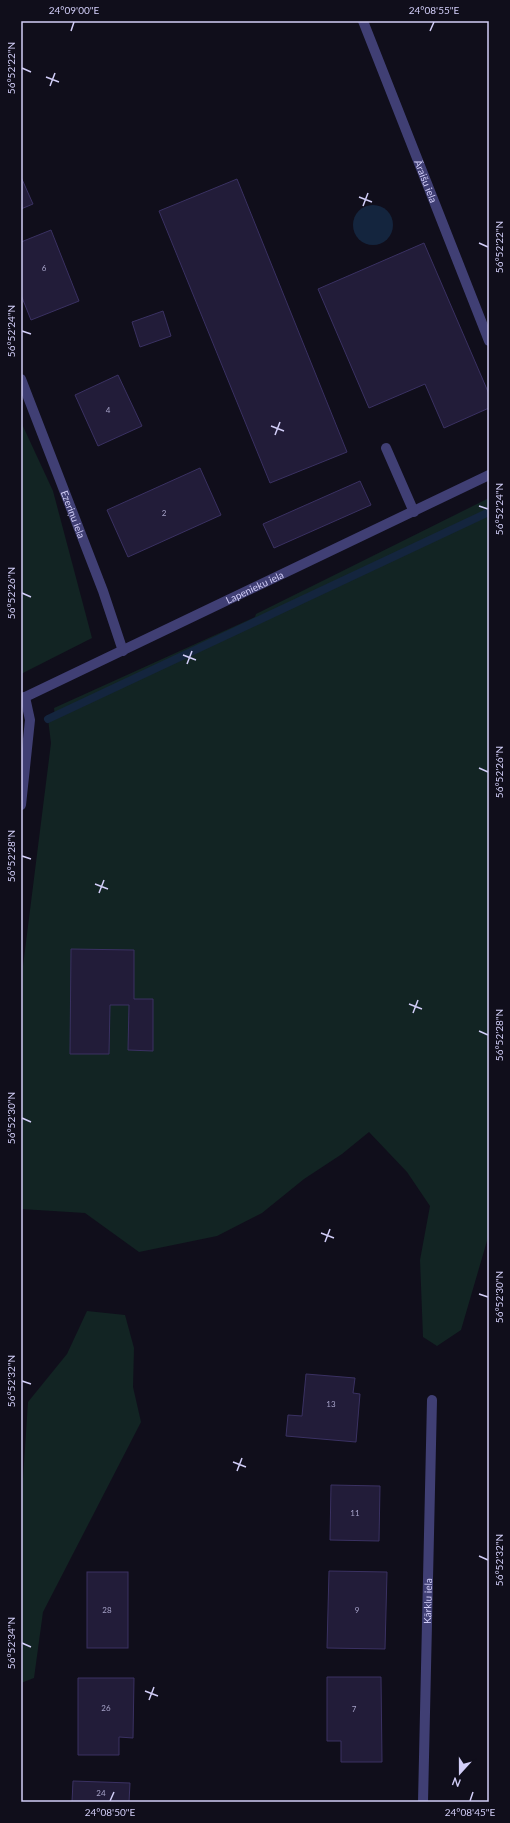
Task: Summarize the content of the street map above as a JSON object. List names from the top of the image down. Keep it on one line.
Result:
{"streets":{"street":["Āraišu iela","Ezeriņu iela","Lapenieku iela","Kārklu iela"]},"crossings":[["Ezeriņu iela","Lapenieku iela"]],"house_numbers":["6","4","2","13","11","28","9","26","7","24"],"north":"bottom","coordinates":["24°09'00\"E","24°08'55\"E","56°52'22\"N","56°52'24\"N","56°52'26\"N","56°52'28\"N","56°52'30\"N","56°52'32\"N","56°52'34\"N","24°08'50\"E","24°08'45\"E"]}
